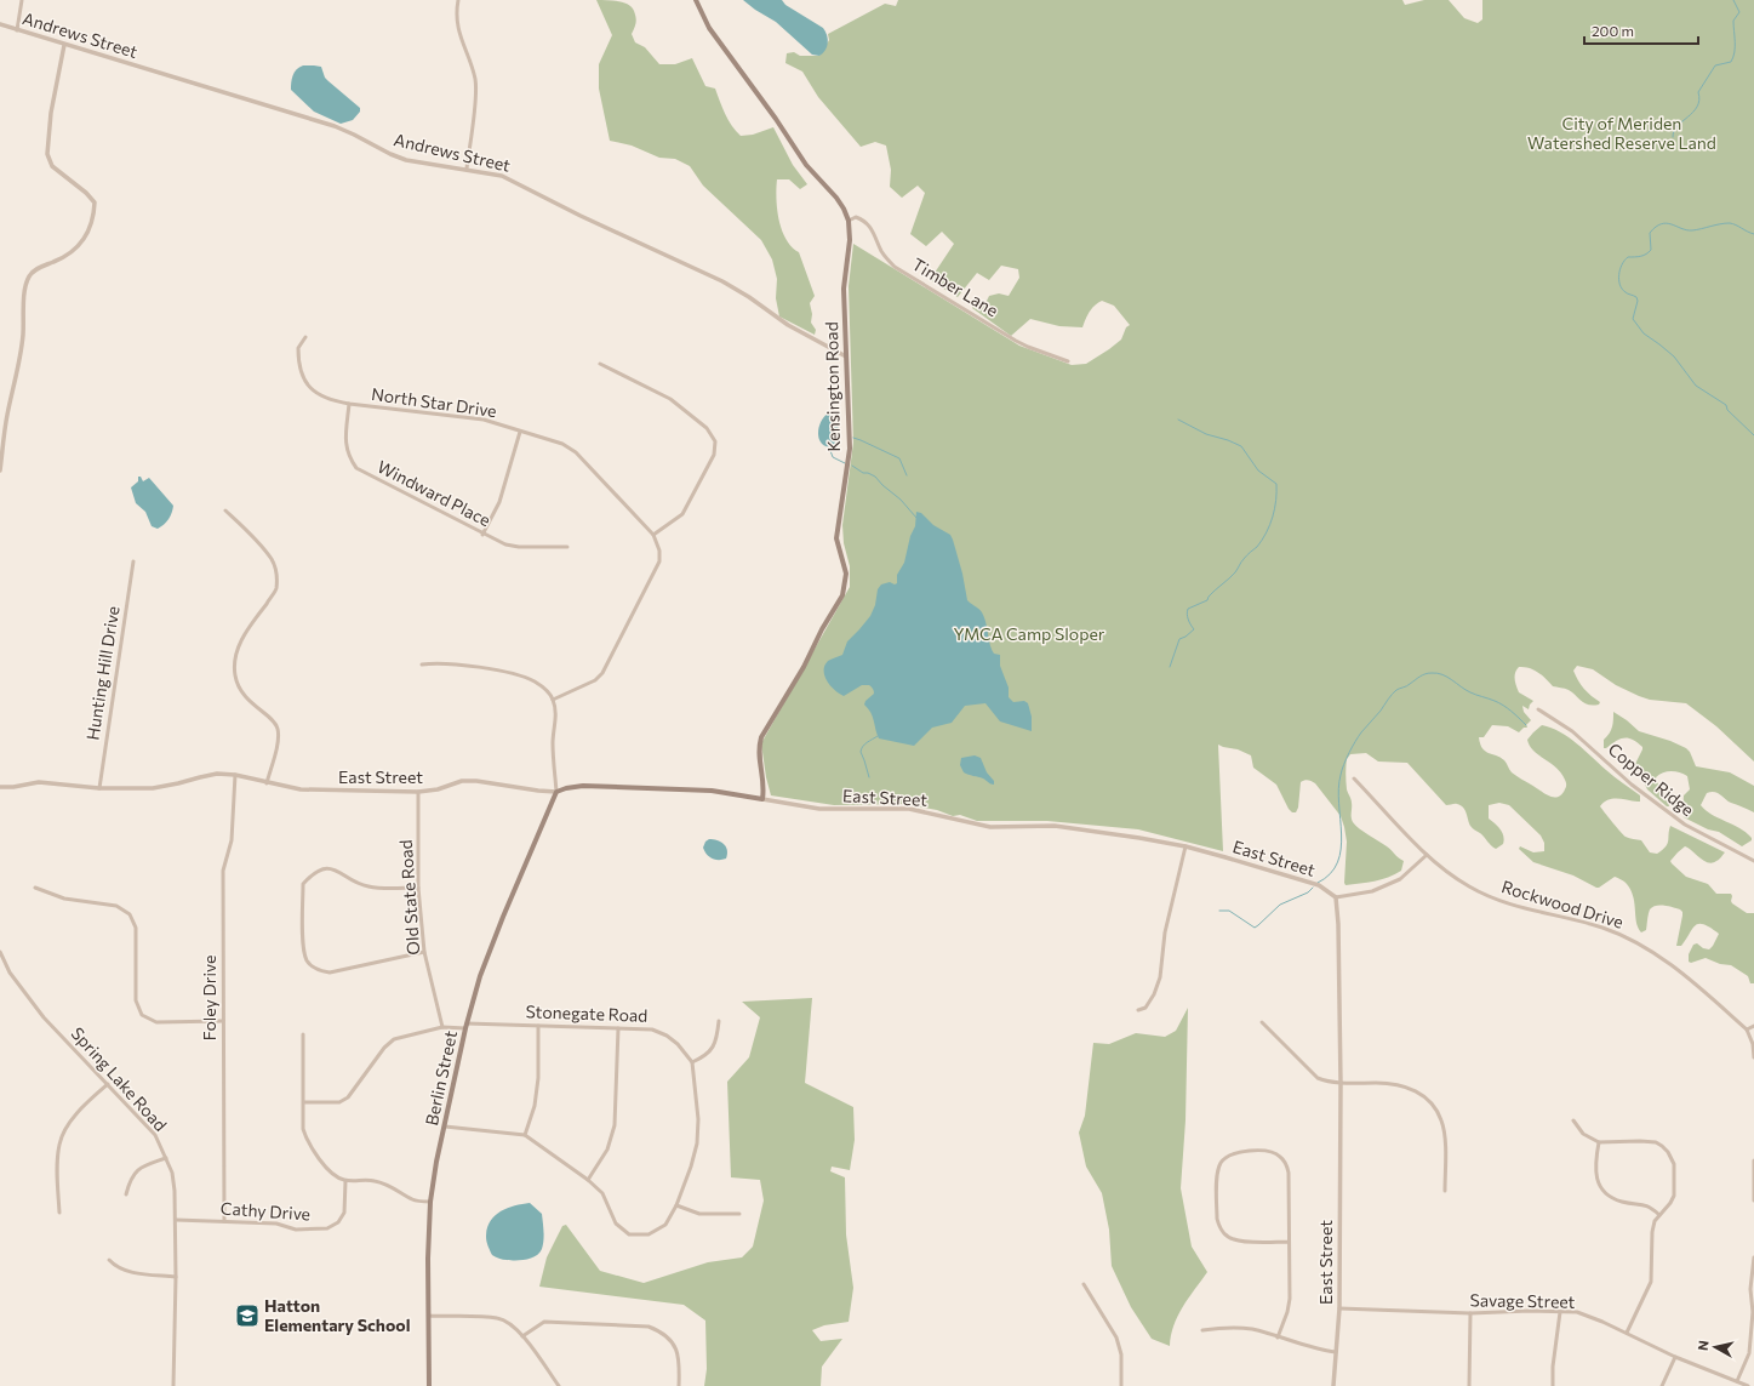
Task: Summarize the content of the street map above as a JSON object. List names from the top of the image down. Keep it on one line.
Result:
{"streets":{"main road":["Kensington Road","East Street","Berlin Street"],"street":["Andrews Street","Timber Lane","North Star Drive","Windward Place","Hunting Hill Drive","Copper Ridge","Old State Road","Rockwood Drive","Foley Drive","Stonegate Road","Spring Lake Road","Cathy Drive","Savage Street"]},"crossings":[["Andrews Street","Kensington Road"],["Timber Lane","Kensington Road"],["Kensington Road","East Street"],["North Star Drive","Windward Place"],["Hunting Hill Drive","East Street"],["East Street","Old State Road"],["East Street","Foley Drive"],["East Street","Berlin Street"],["East Street","Savage Street"],["Old State Road","Stonegate Road"],["Foley Drive","Cathy Drive"],["Stonegate Road","Berlin Street"],["Spring Lake Road","Cathy Drive"]],"parks":["City of Meriden Watershed Reserve Land","YMCA Camp Sloper"],"places":{"school or university":["Hatton Elementary School"]},"scale_bar":"200 m","north":"left"}
